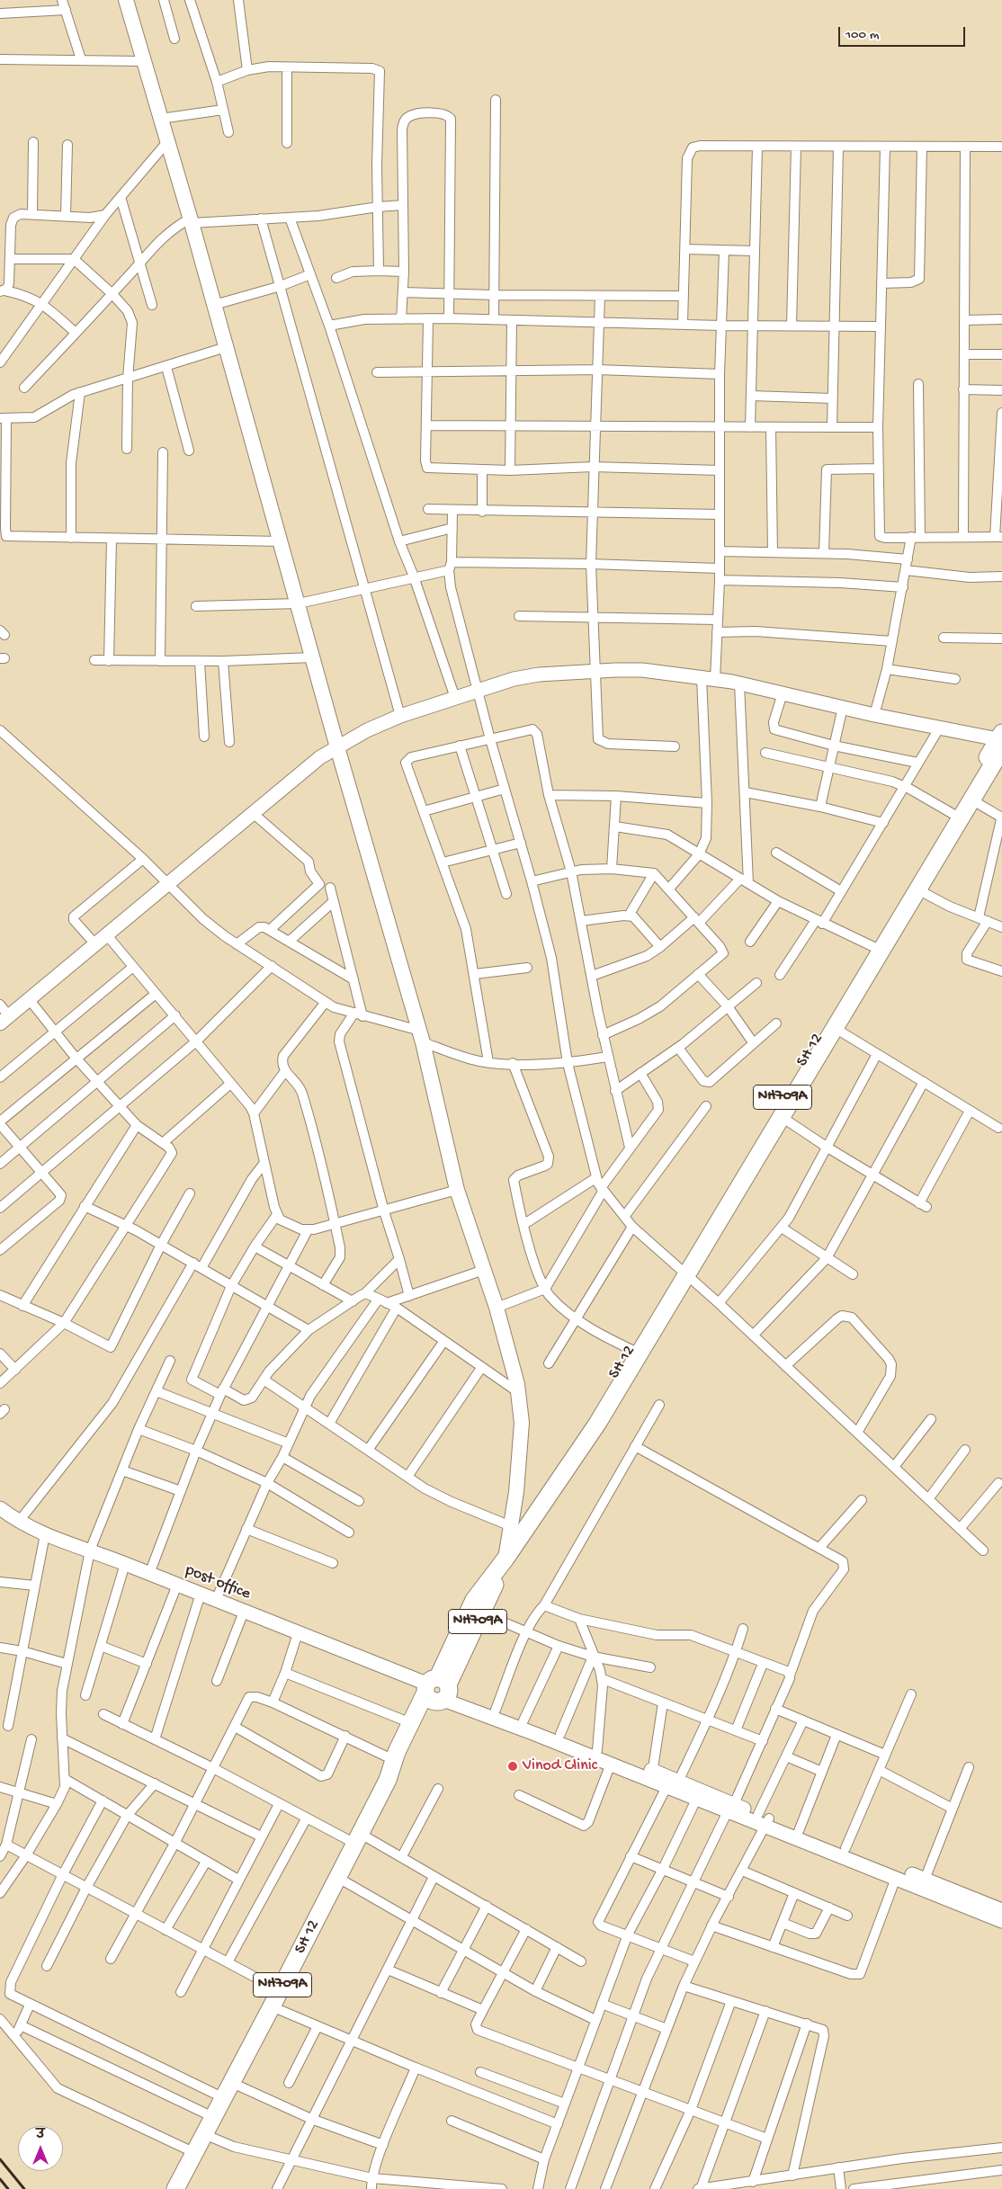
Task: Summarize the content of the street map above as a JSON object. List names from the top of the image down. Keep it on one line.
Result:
{"streets":{"highway":["SH 12","NH709A"],"street":["post office"]},"crossings":[["SH 12","post office"]],"places":["Vinod Clinic"],"scale_bar":"100 m","north":"top"}
